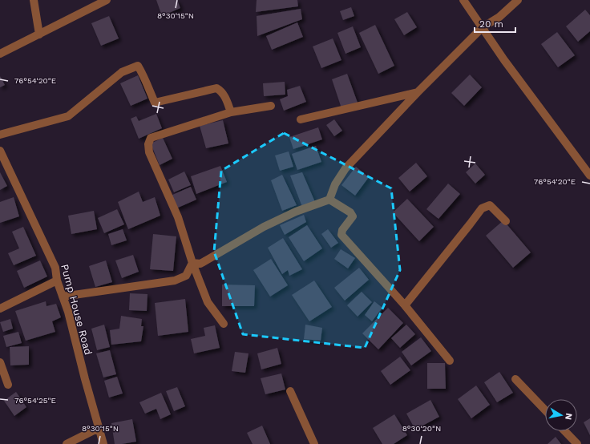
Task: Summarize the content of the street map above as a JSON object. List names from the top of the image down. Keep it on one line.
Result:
{"streets":{"street":["Pump House Road"]},"scale_bar":"20 m","north":"right","coordinates":["8°30'15\"N","76°54'20\"E","76°54'25\"E","8°30'20\"N"]}
